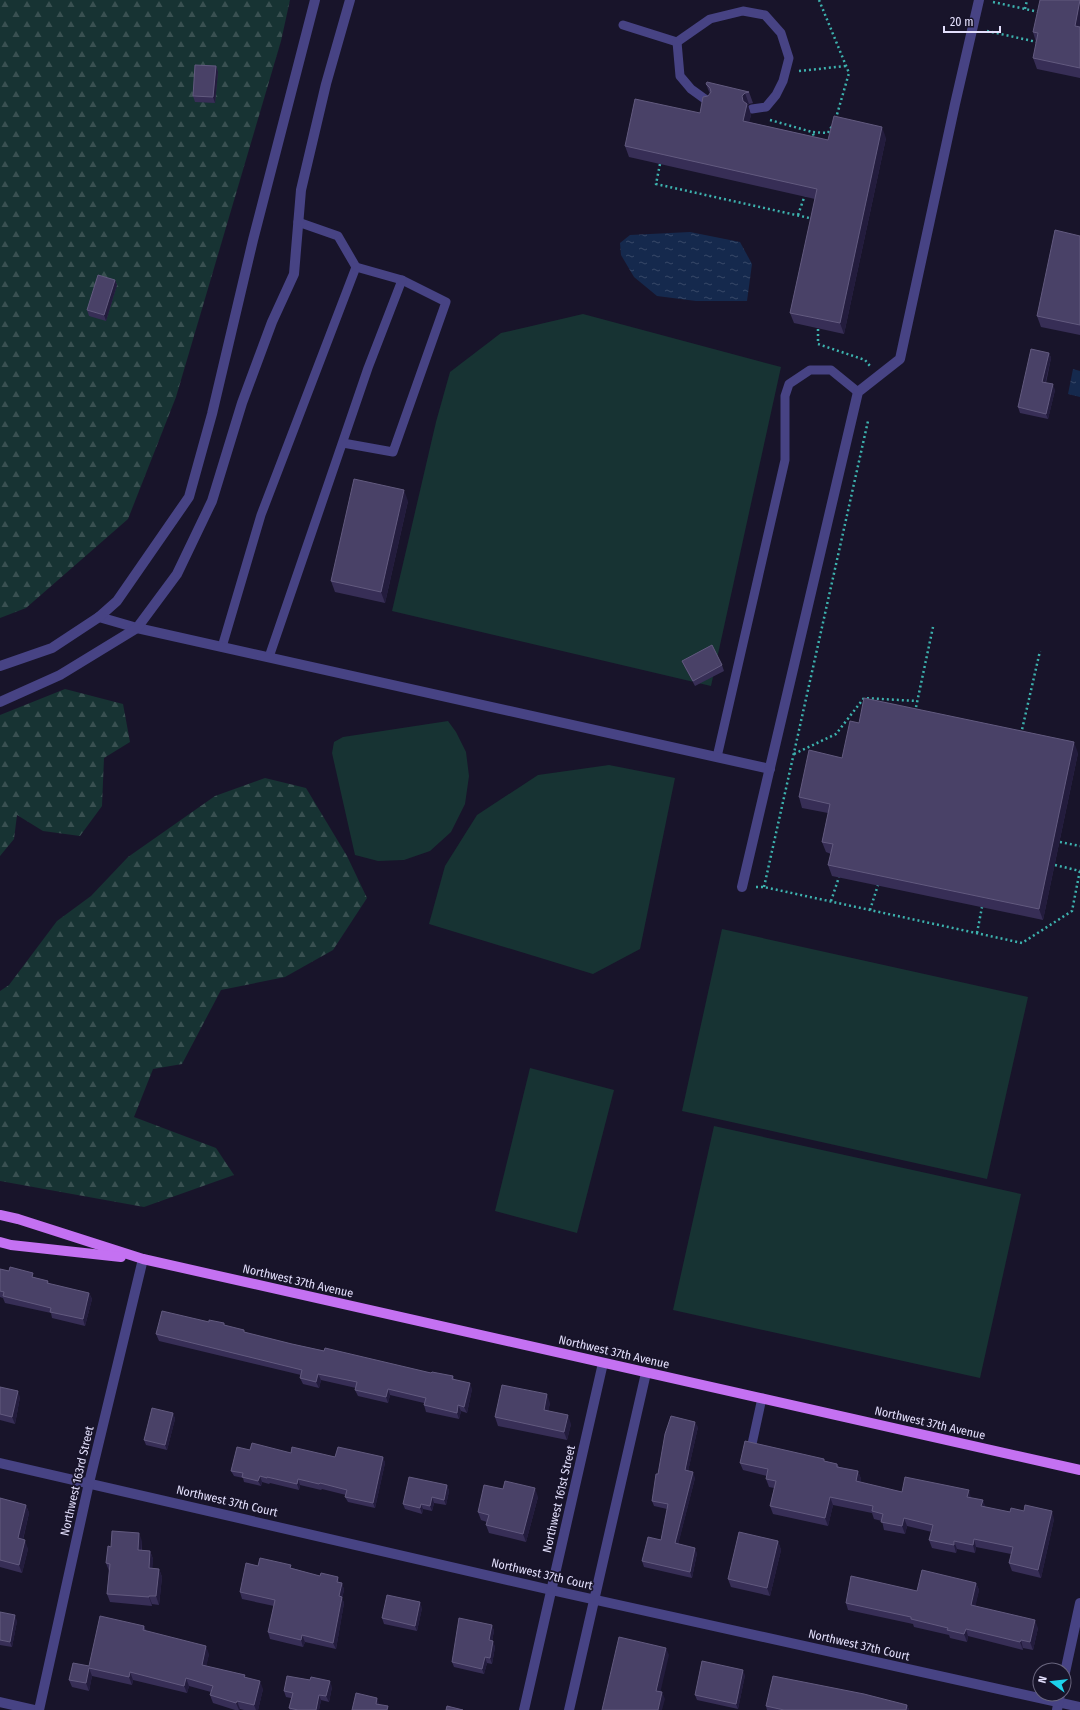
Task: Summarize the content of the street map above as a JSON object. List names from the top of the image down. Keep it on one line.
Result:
{"streets":{"main road":["Northwest 37th Avenue"],"street":["Northwest 163rd Street","Northwest 161st Street","Northwest 37th Court"]},"crossings":[["Northwest 37th Avenue","Northwest 163rd Street"],["Northwest 37th Avenue","Northwest 161st Street"],["Northwest 163rd Street","Northwest 37th Court"],["Northwest 161st Street","Northwest 37th Court"]],"scale_bar":"20 m","north":"left"}
